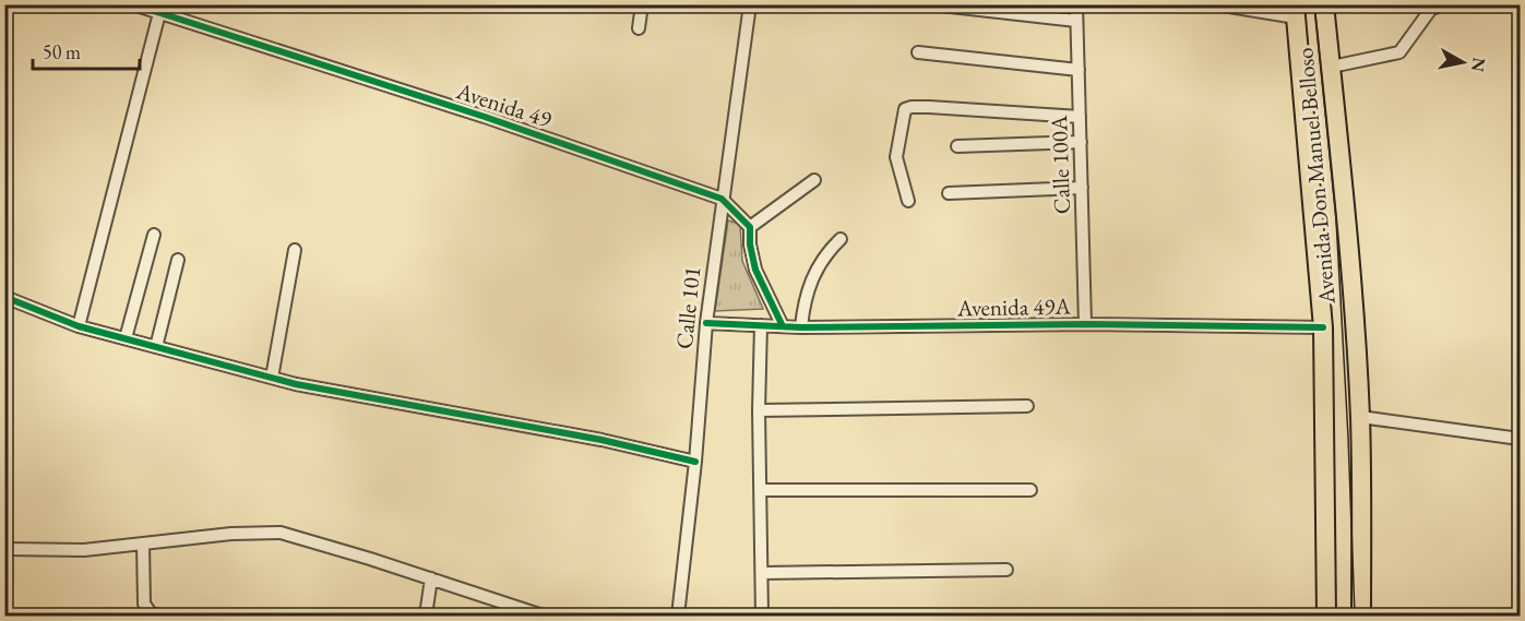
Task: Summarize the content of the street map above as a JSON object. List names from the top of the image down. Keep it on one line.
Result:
{"streets":{"main road":["Avenida Don Manuel Belloso"],"street":["Avenida 49","Calle 100A","Avenida 49A","Calle 101"]},"crossings":[["Avenida 49","Calle 101"],["Calle 100A","Avenida 49A"],["Avenida Don Manuel Belloso","Avenida 49A"],["Avenida 49A","Calle 101"]],"scale_bar":"50 m","north":"right"}
